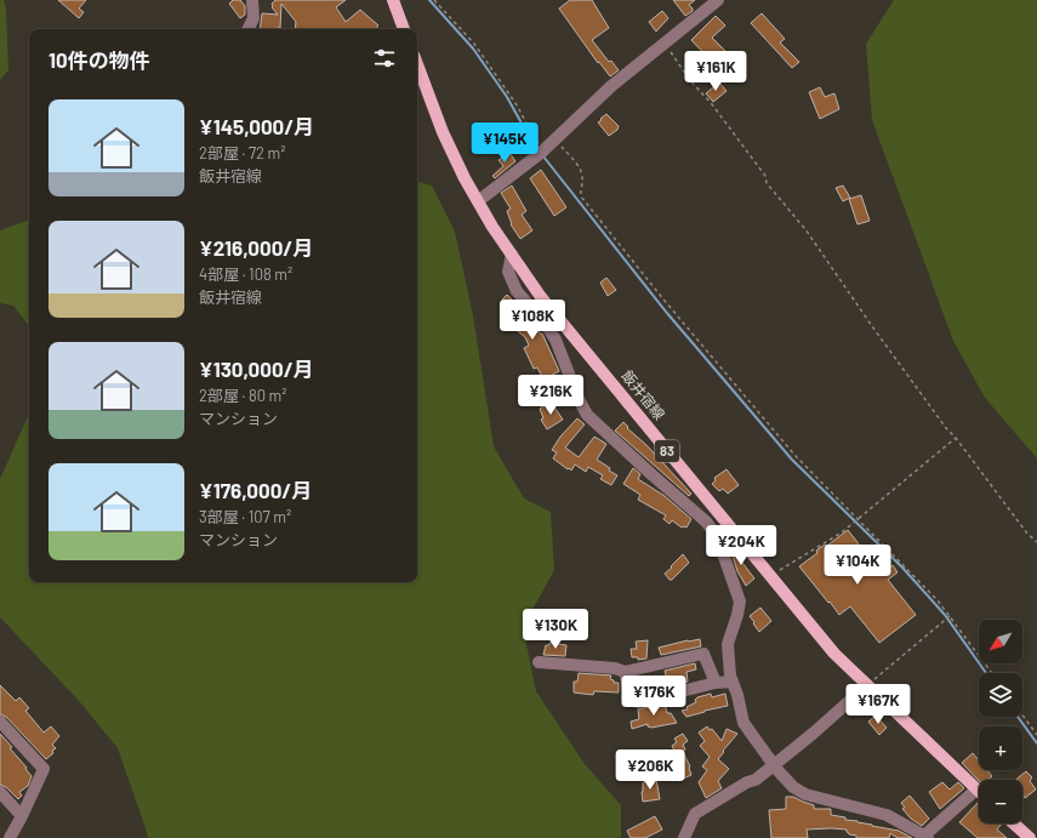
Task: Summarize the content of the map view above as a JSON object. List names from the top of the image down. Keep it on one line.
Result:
{"streets":{"main road":["飯井宿線","83"]},"north":"bottom left","page":{"heading":"10件の物件","price":["¥161K","¥145K","¥108K","¥216K","¥204K","¥104K","¥130K","¥176K","¥167K","¥206K"],"list":[{"name":"¥145,000/月","note":"2部屋 · 72 m² · 飯井宿線"},{"name":"¥216,000/月","note":"4部屋 · 108 m² · 飯井宿線"},{"name":"¥130,000/月","note":"2部屋 · 80 m² · マンション"},{"name":"¥176,000/月","note":"3部屋 · 107 m² · マンション"}],"map_buttons":["+","−"]}}
